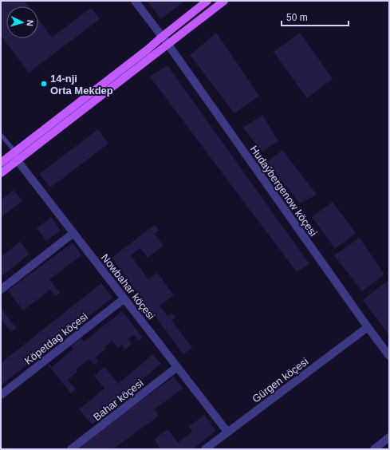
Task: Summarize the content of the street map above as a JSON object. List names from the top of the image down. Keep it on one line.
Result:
{"streets":{"street":["Hudaýbergenow köçesi","Nowbahar köçesi","Köpetdag köçesi","Gürgen köçesi","Bahar köçesi"]},"crossings":[["Hudaýbergenow köçesi","Gürgen köçesi"],["Nowbahar köçesi","Köpetdag köçesi"],["Nowbahar köçesi","Gürgen köçesi"],["Nowbahar köçesi","Bahar köçesi"]],"places":["14-nji Orta Mekdep"],"scale_bar":"50 m","north":"right"}
